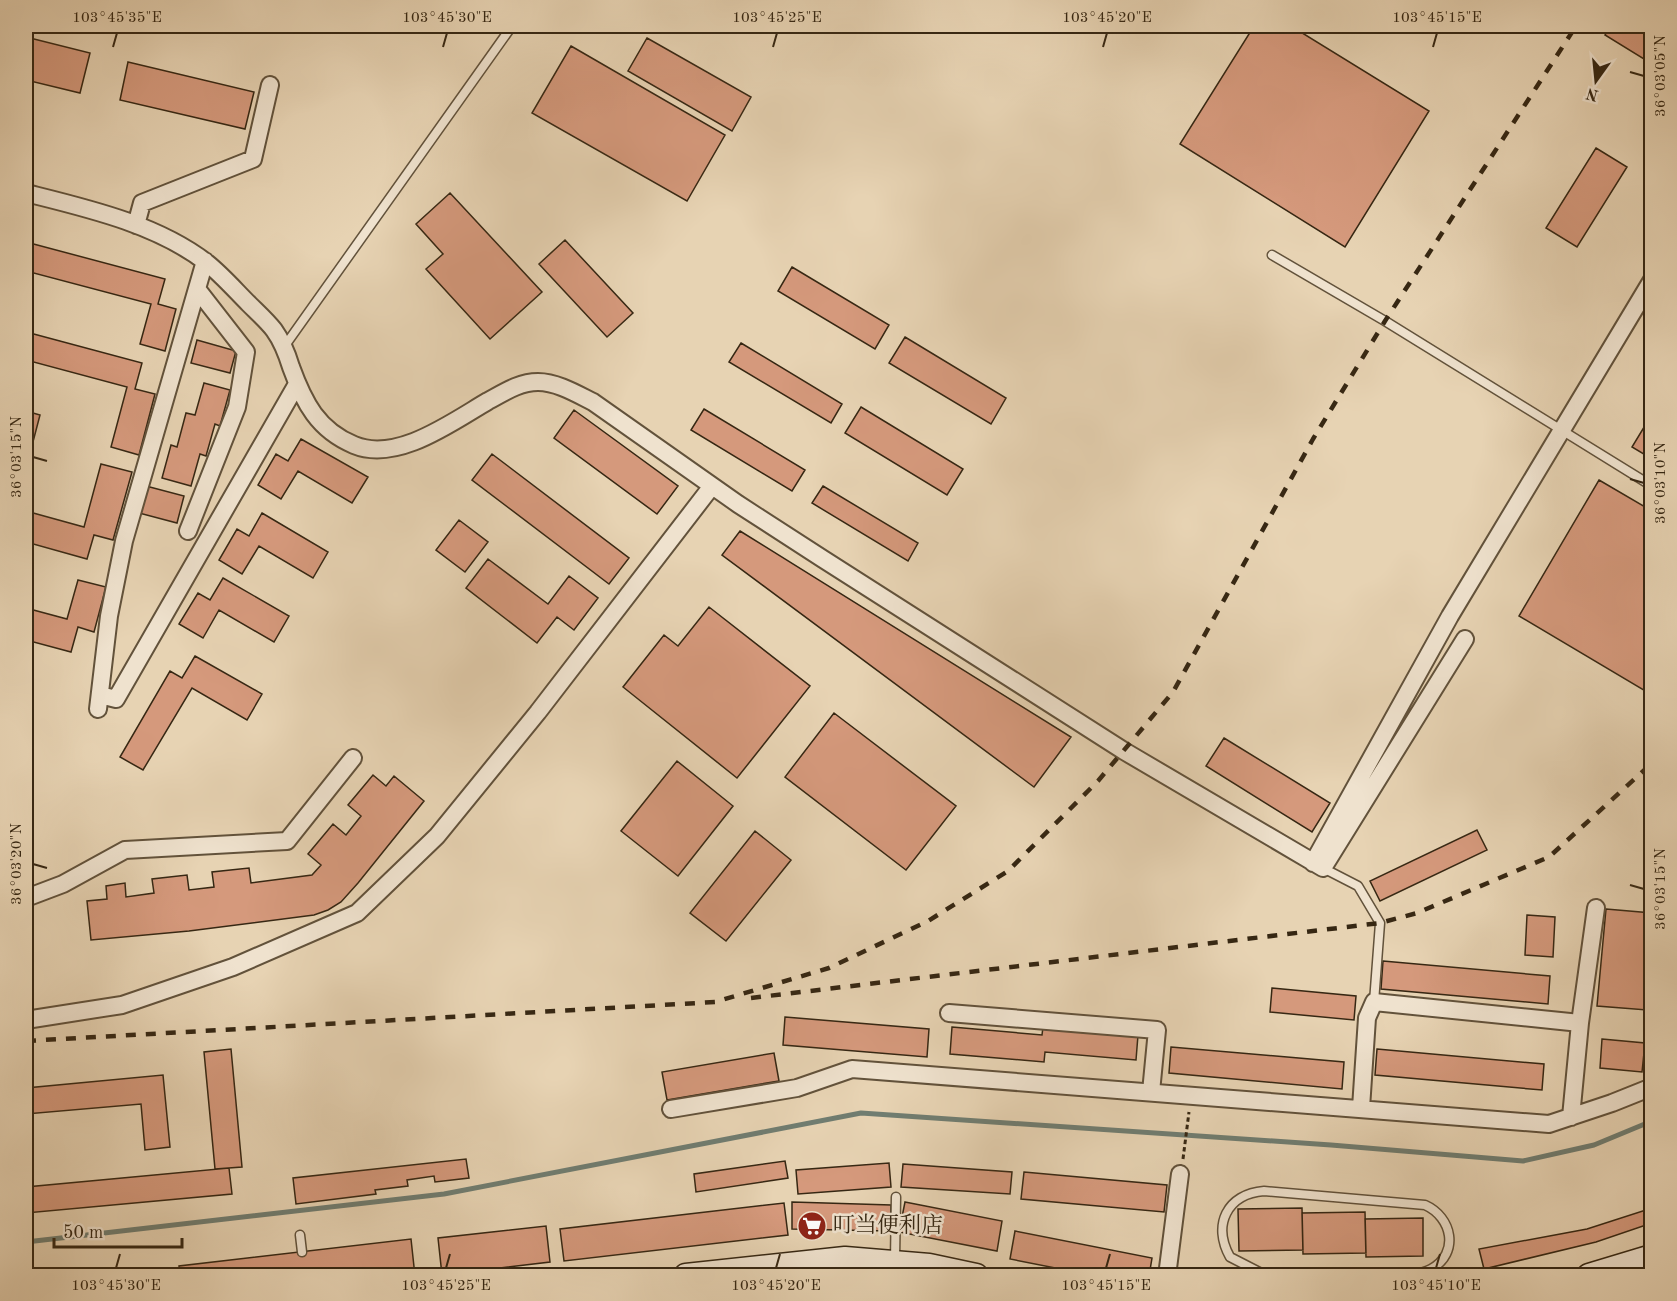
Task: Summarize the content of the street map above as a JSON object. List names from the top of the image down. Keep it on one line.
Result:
{"places":{"supermarket":["叮当便利店"]},"scale_bar":"50 m","north":"bottom","coordinates":["103°45'35\"E","103°45'30\"E","103°45'25\"E","103°45'20\"E","103°45'15\"E","36°03'05\"N","36°03'15\"N","36°03'10\"N","36°03'20\"N","103°45'10\"E"]}
